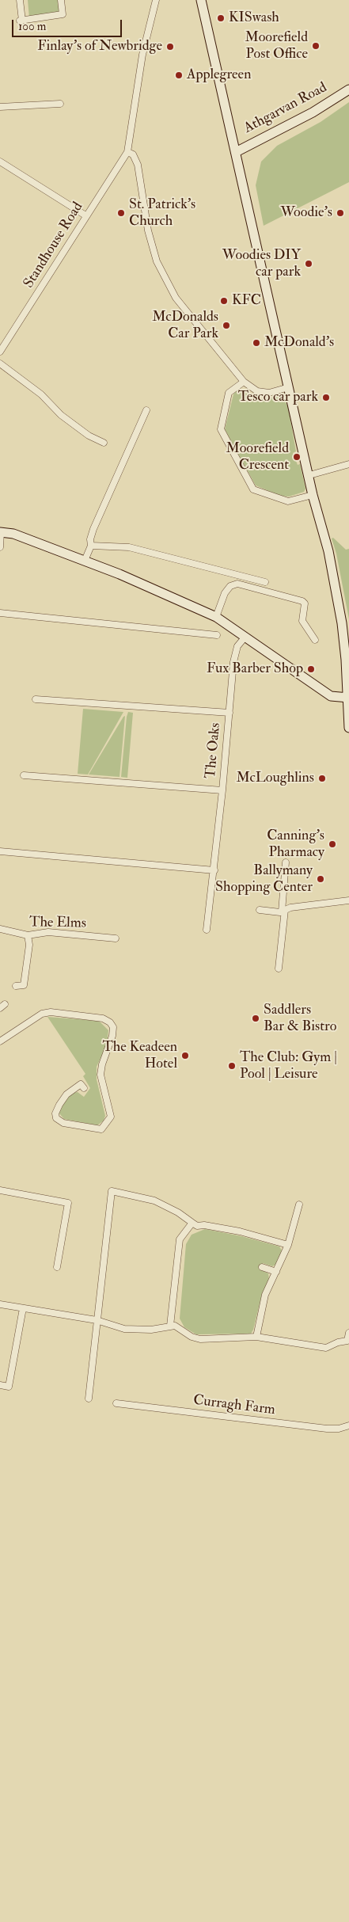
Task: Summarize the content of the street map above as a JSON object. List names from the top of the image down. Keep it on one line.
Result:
{"streets":{"main road":["Athgarvan Road"],"street":["Standhouse Road","The Oaks","The Elms","Curragh Farm"]},"places":["KISwash","Moorefield Post Office","Finlay's of Newbridge","Applegreen","St. Patrick's Church","Woodie's","Woodies DIY car park","KFC","McDonalds Car Park","McDonald's","Tesco car park","Moorefield Crescent","Fux Barber Shop","McLoughlins","Canning's Pharmacy","Ballymany Shopping Center","Saddlers Bar & Bistro","The Keadeen Hotel","The Club: Gym | Pool | Leisure"],"scale_bar":"100 m"}
